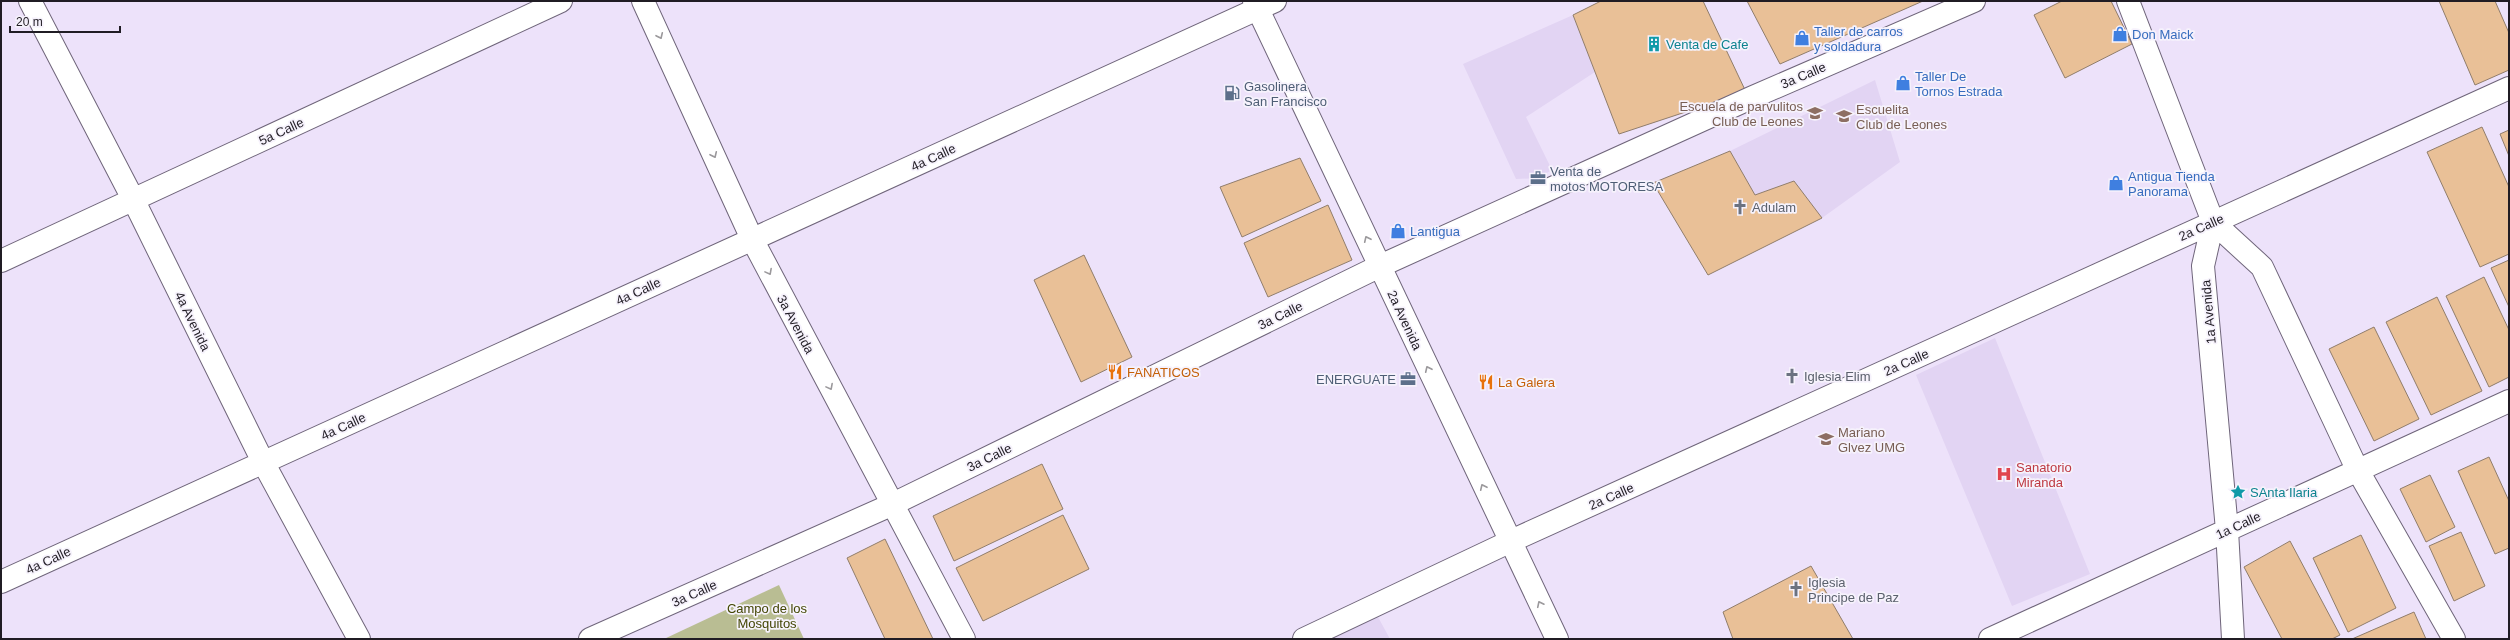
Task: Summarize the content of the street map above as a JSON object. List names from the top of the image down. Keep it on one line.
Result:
{"streets":{"street":["3a Calle","5a Calle","4a Calle","2a Calle","1a Avenida","2a Avenida","4a Avenida","3a Avenida","1a Calle"]},"crossings":[["3a Calle","2a Avenida"],["3a Calle","3a Avenida"],["5a Calle","4a Avenida"],["4a Calle","2a Avenida"],["4a Calle","4a Avenida"],["4a Calle","3a Avenida"],["2a Calle","1a Avenida"],["2a Calle","2a Avenida"],["1a Avenida","1a Calle"]],"one_way":["2a Avenida","3a Avenida"],"parks":["Campo de los Mosquitos"],"places":{"shop":["Don Maick","Taller de carros y soldadura","Taller De Tornos Estrada","Antigua Tienda Panorama","Lantigua"],"building":["Venta de Cafe"],"fuel station":["Gasolinera San Francisco"],"school or university":["Escuela de parvulitos Club de Leones","Escuelita Club de Leones","Mariano Glvez UMG"],"office":["Venta de motos MOTORESA","ENERGUATE"],"church":["Adulam","Iglesia Elim","Iglesia Principe de Paz"],"restaurant":["FANATICOS","La Galera"],"hospital":["Sanatorio Miranda"],"place":["SAnta Ilaria"]},"scale_bar":"20 m"}
